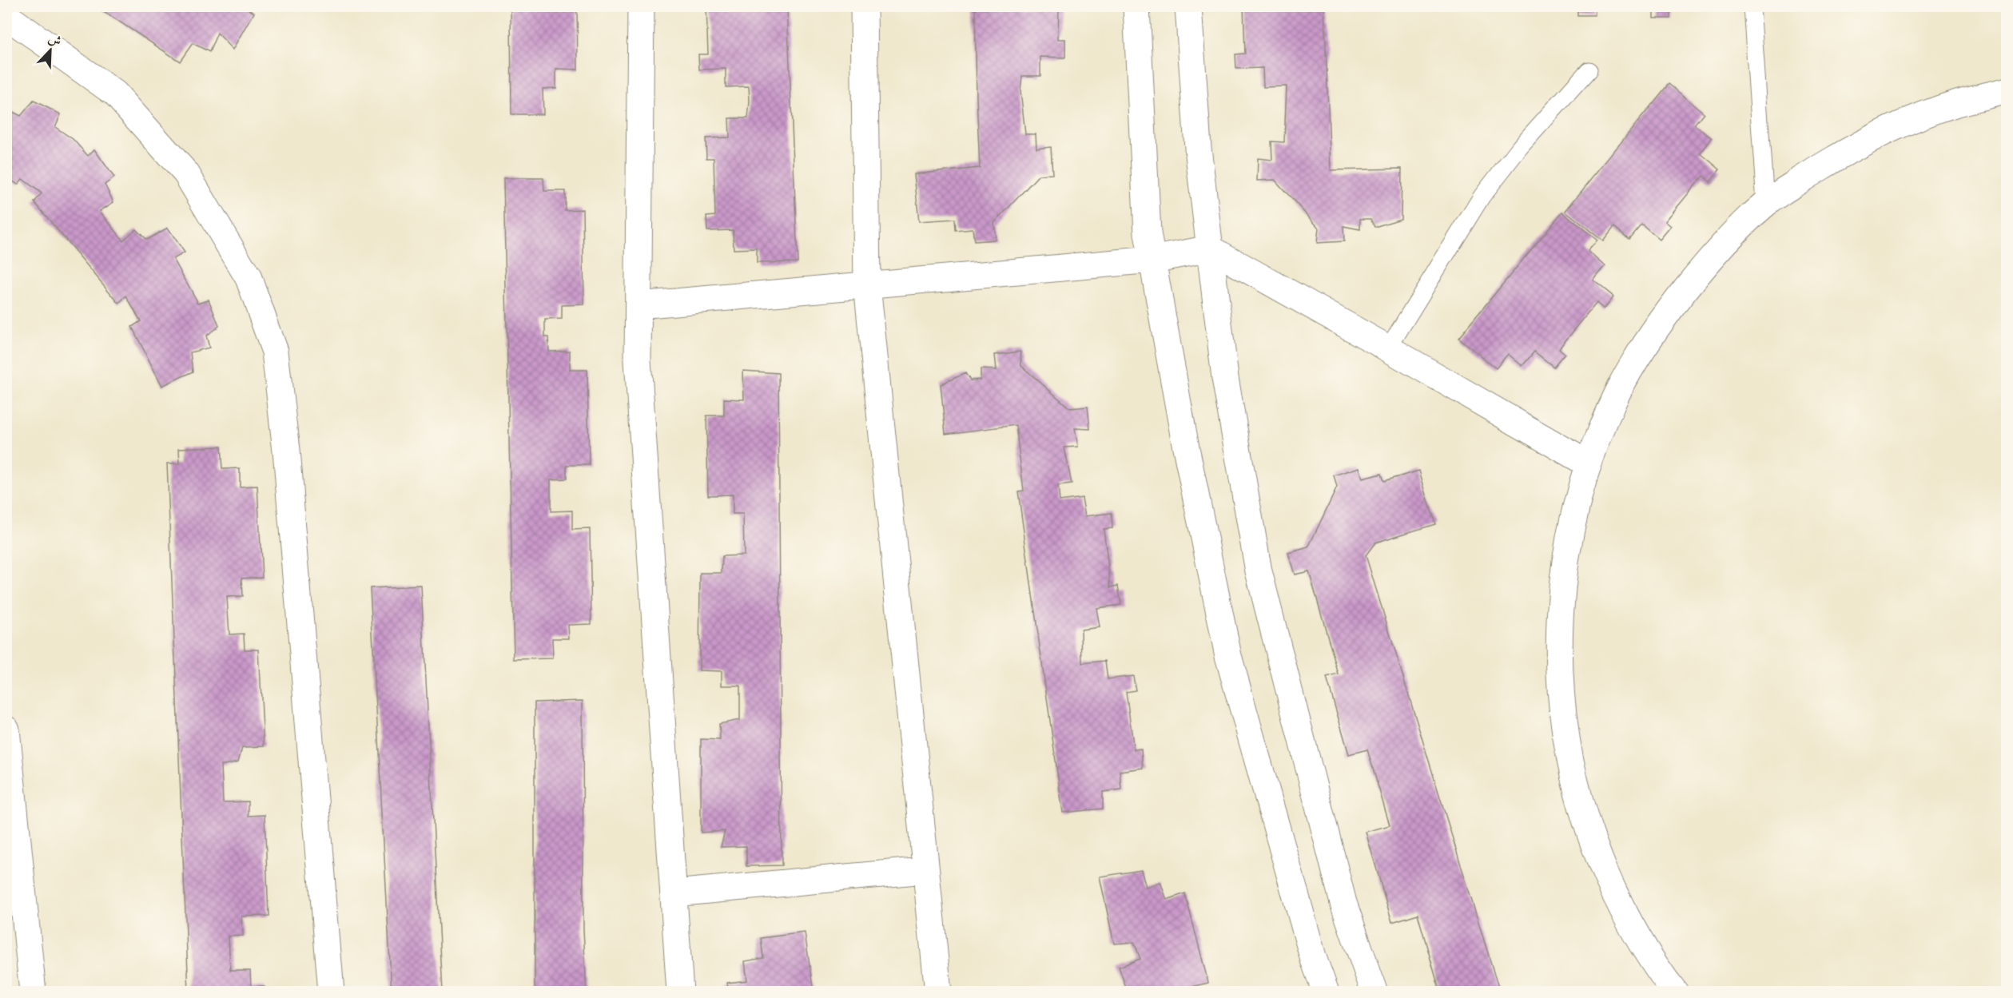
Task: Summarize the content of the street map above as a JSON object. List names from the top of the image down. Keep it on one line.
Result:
{"north":"top right"}
